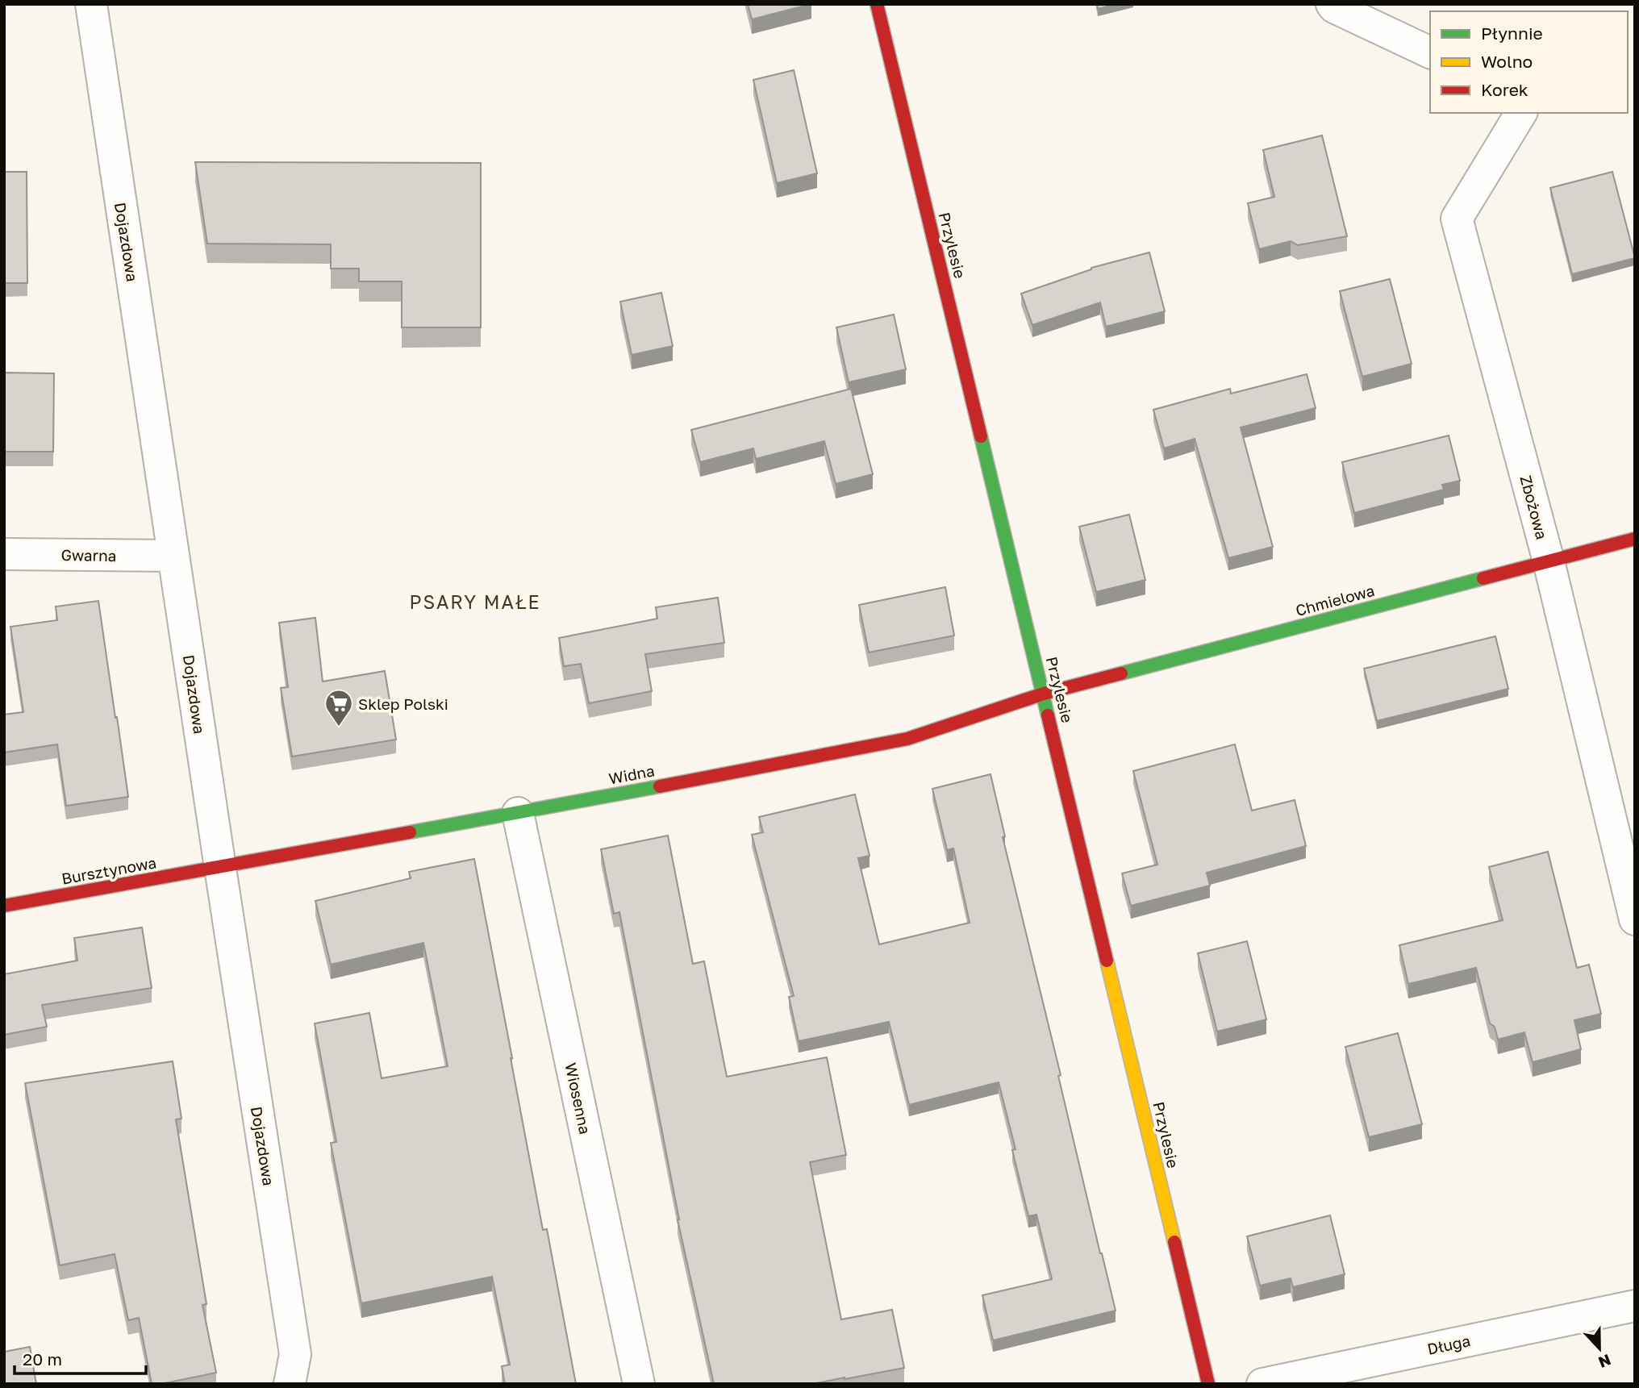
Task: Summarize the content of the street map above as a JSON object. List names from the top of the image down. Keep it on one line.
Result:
{"streets":{"street":["Dojazdowa","Przylesie","Zbożowa","Gwarna","Chmielowa","Widna","Bursztynowa","Wiosenna","Długa"]},"crossings":[["Dojazdowa","Gwarna"],["Dojazdowa","Widna"],["Dojazdowa","Bursztynowa"],["Przylesie","Chmielowa"],["Przylesie","Widna"],["Zbożowa","Chmielowa"],["Chmielowa","Widna"],["Widna","Bursztynowa"],["Widna","Wiosenna"]],"districts":["PSARY MAŁE"],"places":{"supermarket":["Sklep Polski"]},"legend":["Płynnie","Wolno","Korek"],"scale_bar":"20 m","north":"bottom"}
